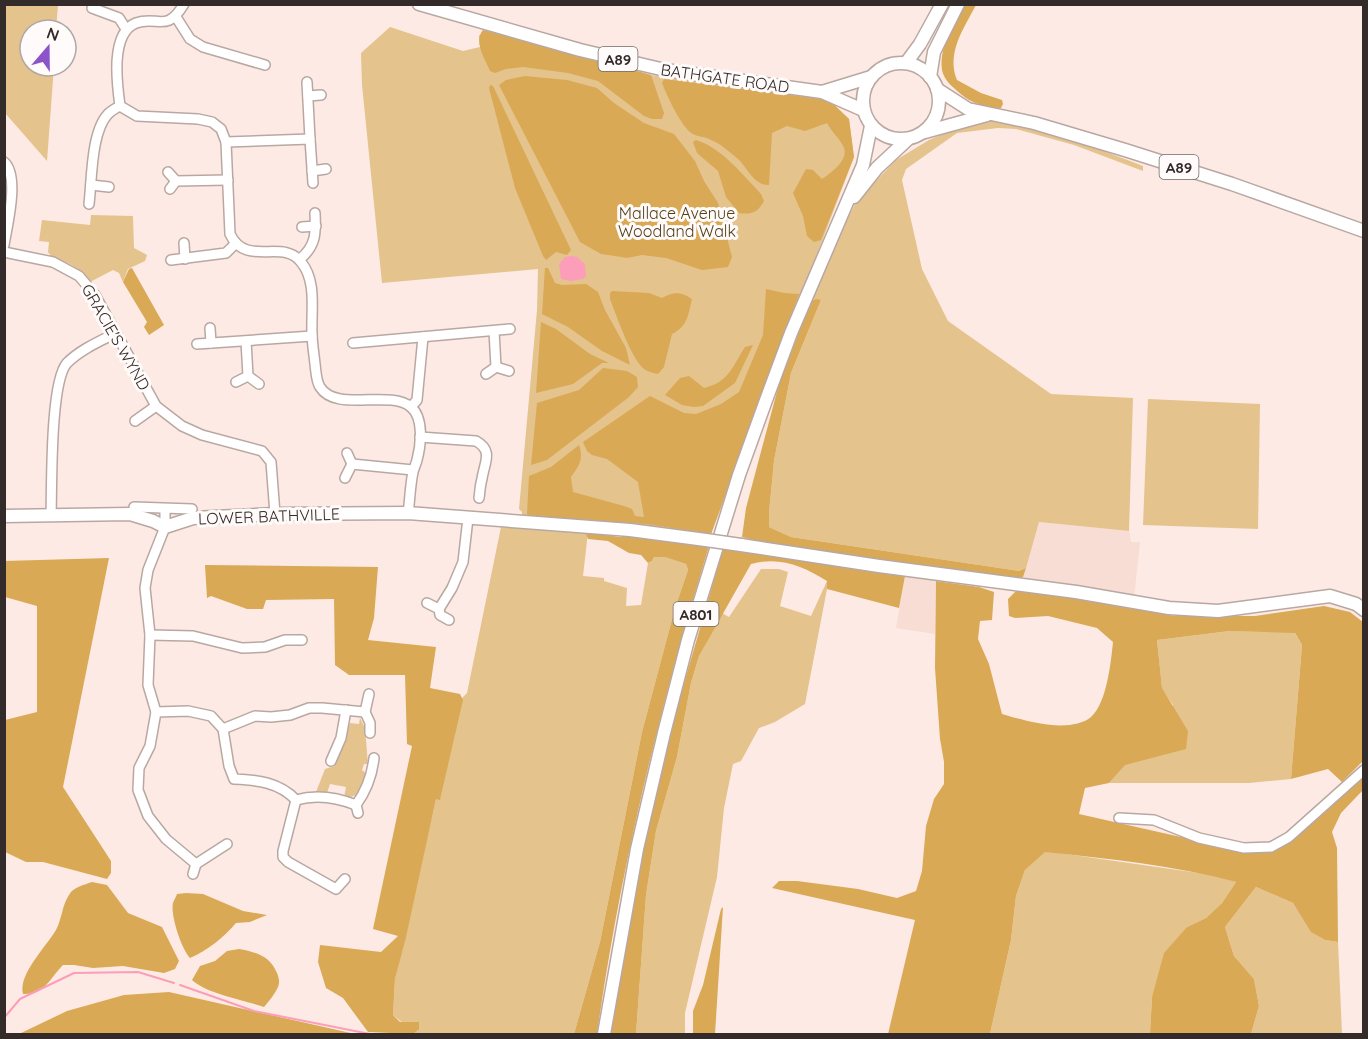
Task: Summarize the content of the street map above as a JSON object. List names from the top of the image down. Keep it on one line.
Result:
{"streets":{"main road":["A89","BATHGATE ROAD","LOWER BATHVILLE","A801"],"street":["GRACIE'S WYND"]},"crossings":[["A89","BATHGATE ROAD"],["A89","A801"],["BATHGATE ROAD","A801"],["GRACIE'S WYND","LOWER BATHVILLE"]],"parks":["Mallace Avenue Woodland Walk"],"north":"top"}
